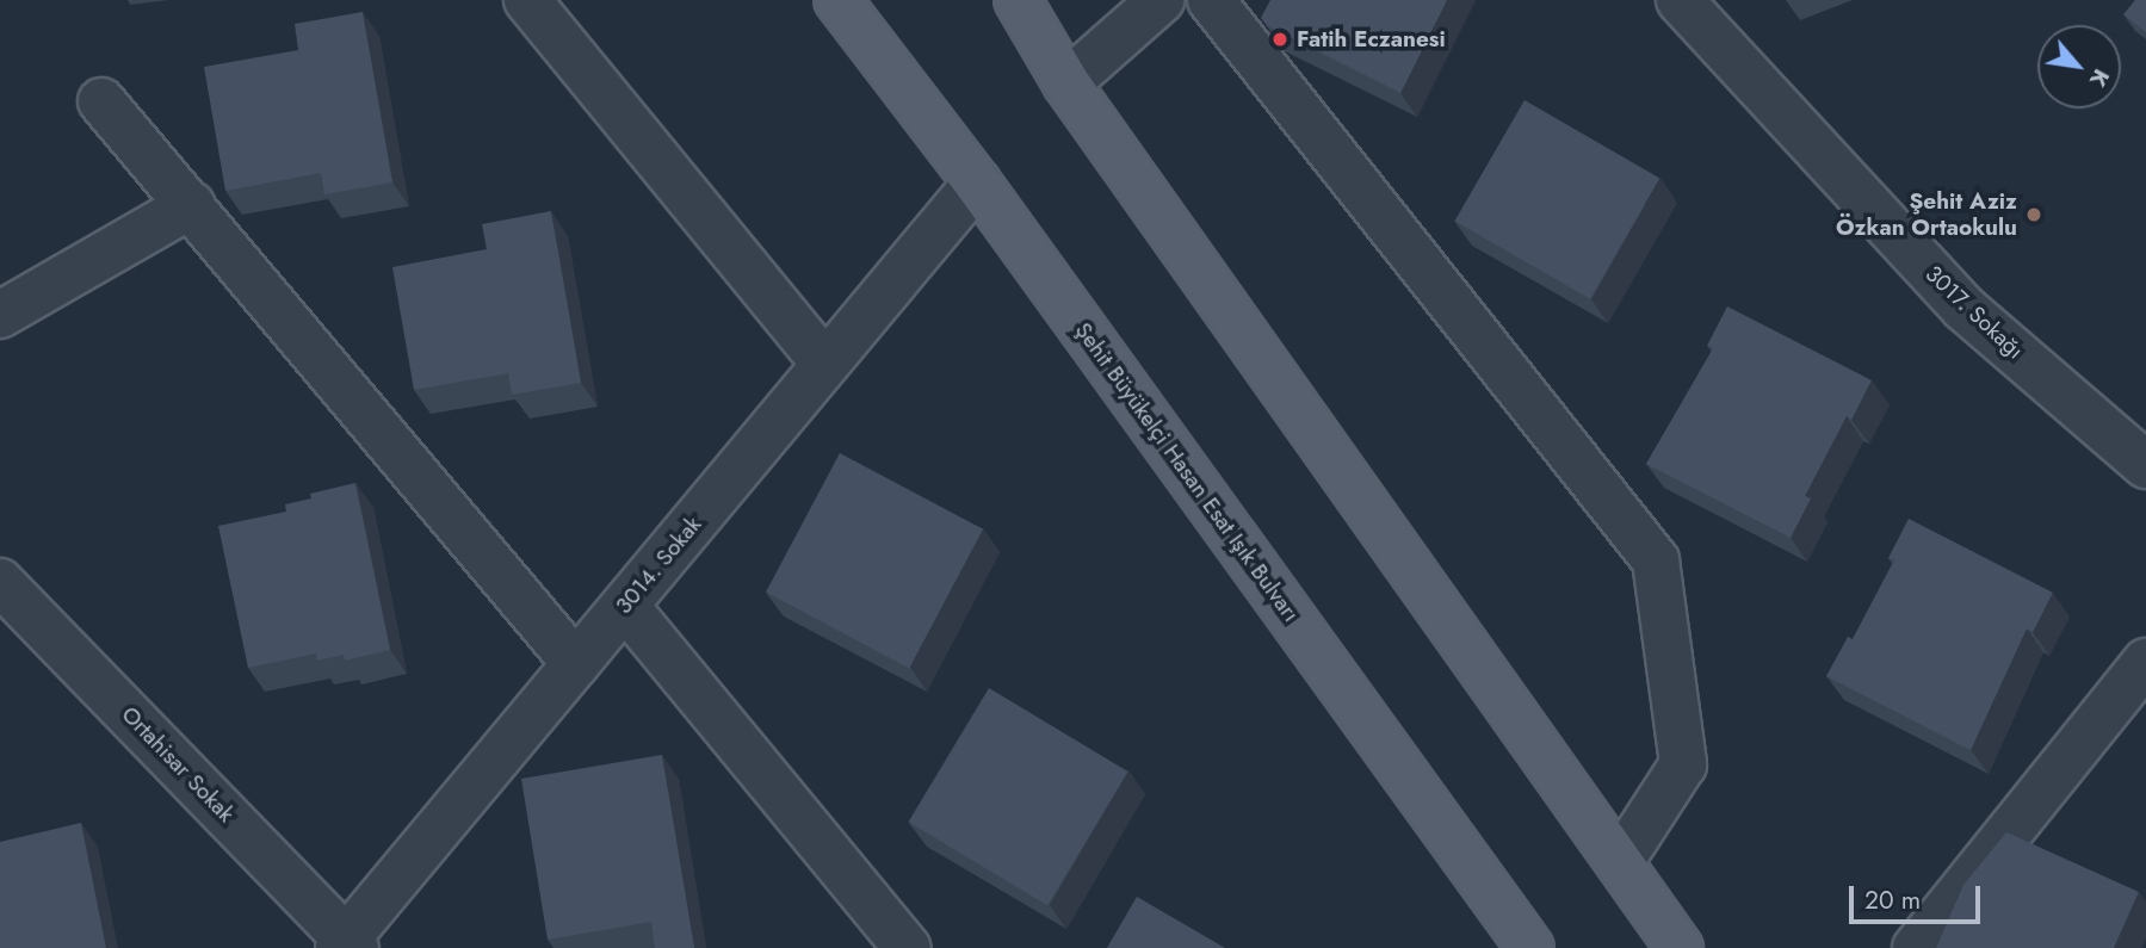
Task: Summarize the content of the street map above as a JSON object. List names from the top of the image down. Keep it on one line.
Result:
{"streets":{"main road":["Şehit Büyükelçi Hasan Esat Işık Bulvarı"],"street":["3017. Sokağı","3014. Sokak","Ortahisar Sokak"]},"crossings":[["Şehit Büyükelçi Hasan Esat Işık Bulvarı","3014. Sokak"],["3014. Sokak","Ortahisar Sokak"]],"places":["Fatih Eczanesi","Şehit Aziz Özkan Ortaokulu"],"scale_bar":"20 m","north":"bottom right"}
